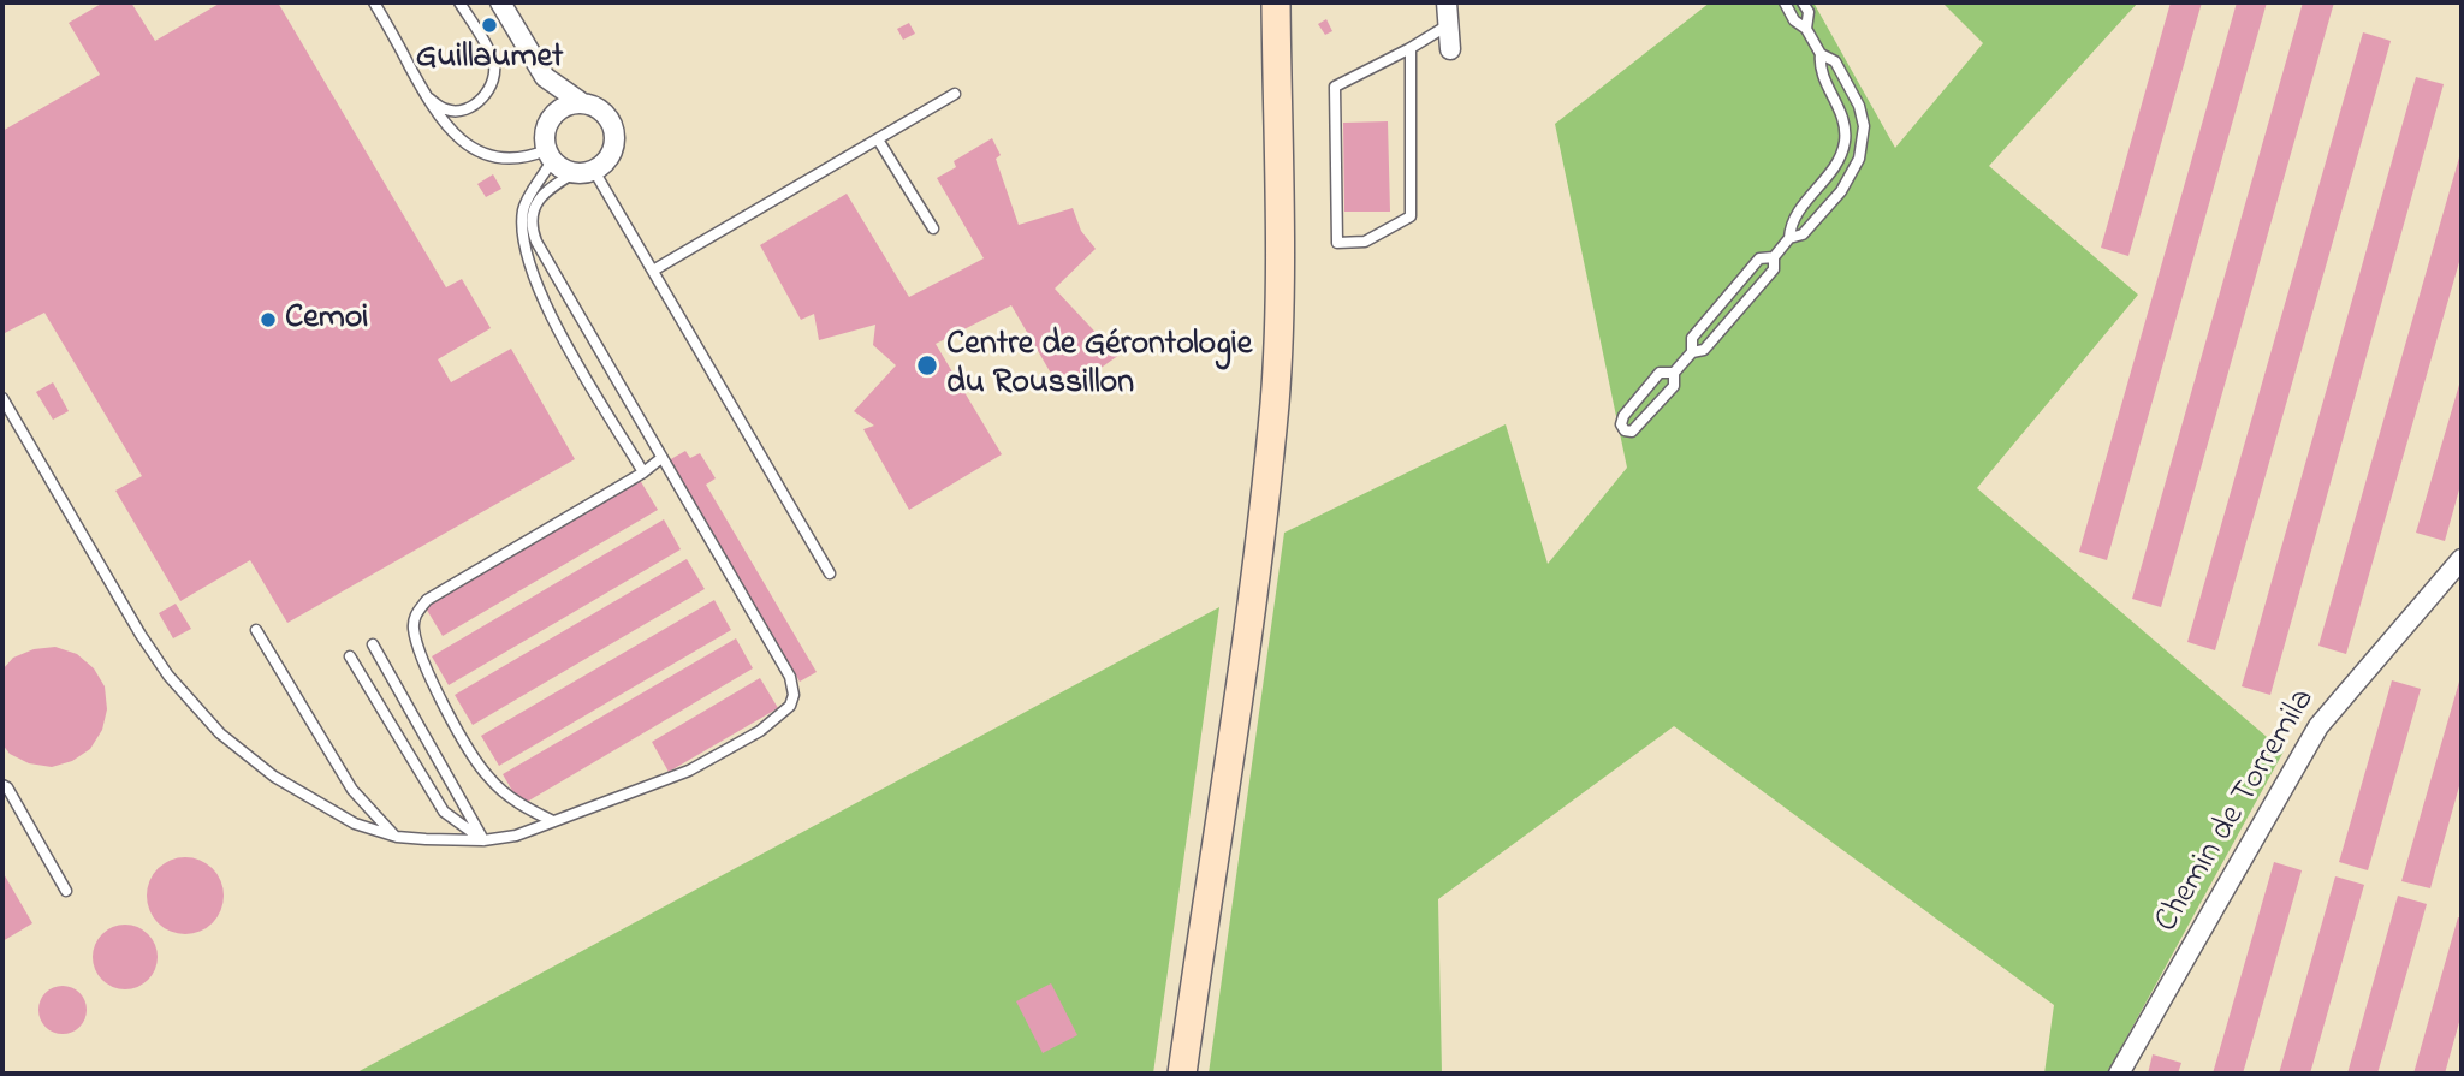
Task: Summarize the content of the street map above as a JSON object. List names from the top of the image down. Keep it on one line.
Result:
{"streets":{"street":["Chemin de Torremila"]},"places":["Guillaumet","Cemoi","Centre de Gérontologie du Roussillon"]}
